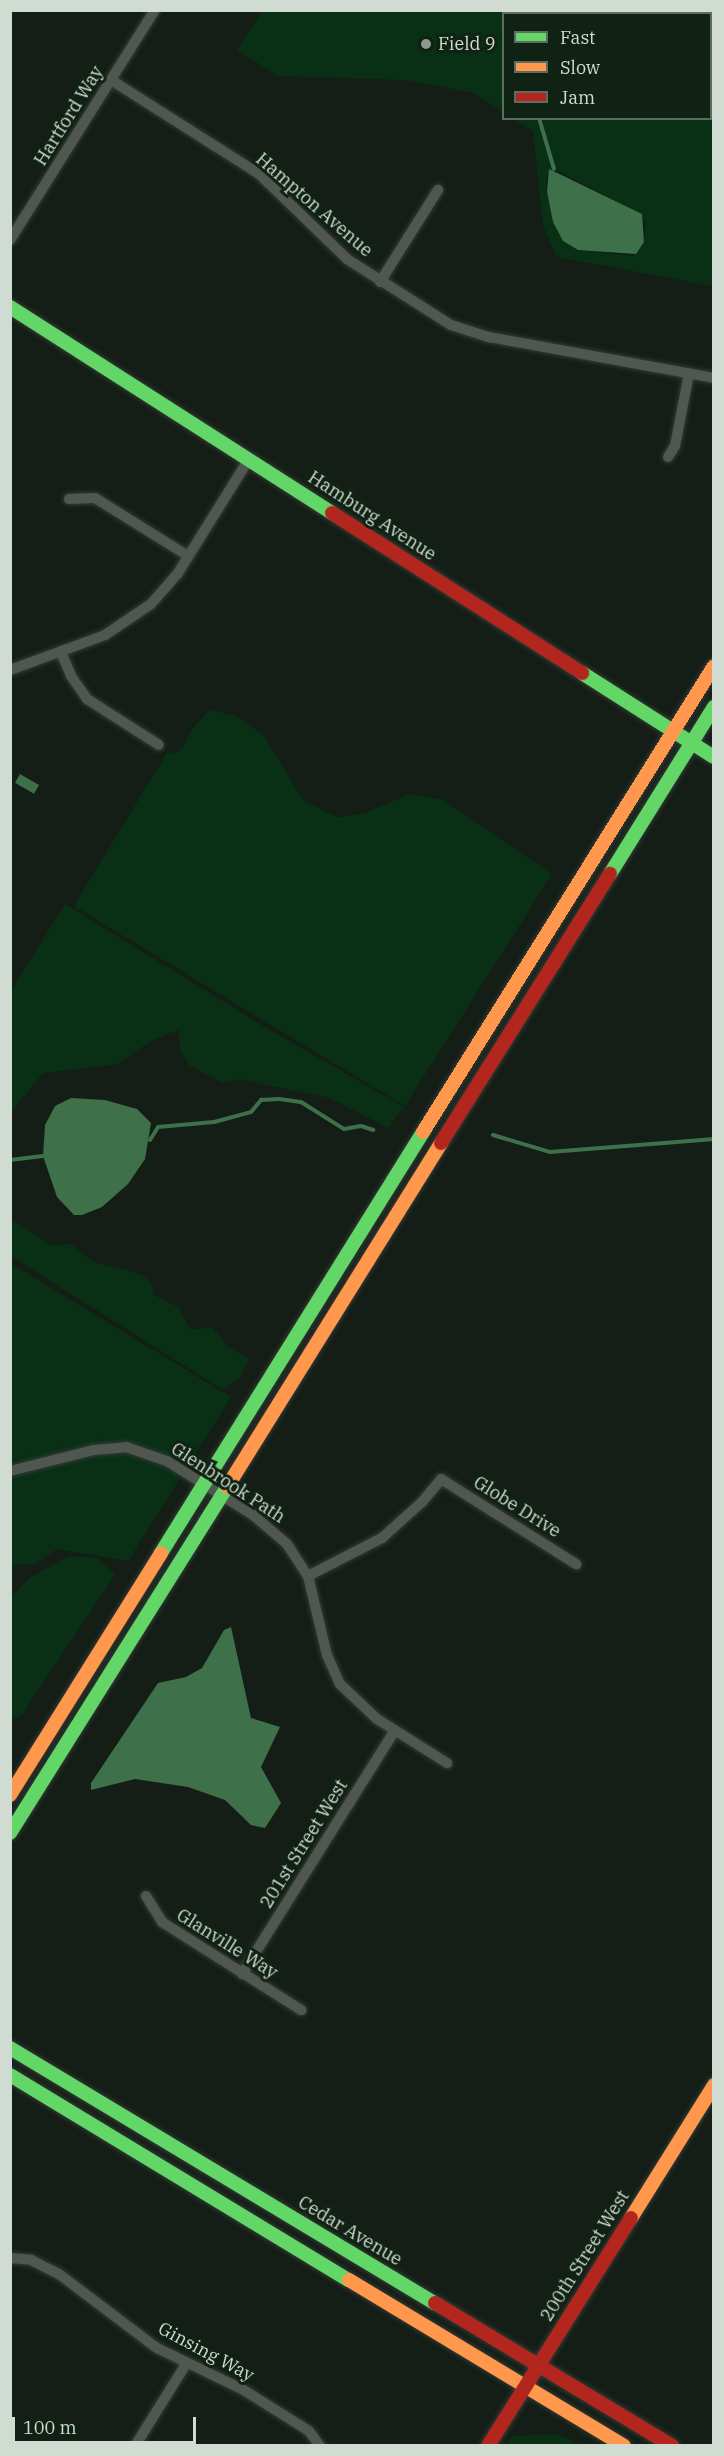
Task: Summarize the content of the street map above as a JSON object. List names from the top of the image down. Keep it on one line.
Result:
{"streets":{"main road":["Hamburg Avenue","Cedar Avenue","200th Street West"],"street":["Hartford Way","Hampton Avenue","Glenbrook Path","Globe Drive","201st Street West","Glanville Way","Ginsing Way"]},"crossings":[["Hartford Way","Hampton Avenue"],["Glenbrook Path","Globe Drive"],["Glenbrook Path","201st Street West"],["201st Street West","Glanville Way"],["Cedar Avenue","200th Street West"]],"places":["Field 9"],"legend":["Fast","Slow","Jam"],"scale_bar":"100 m"}
